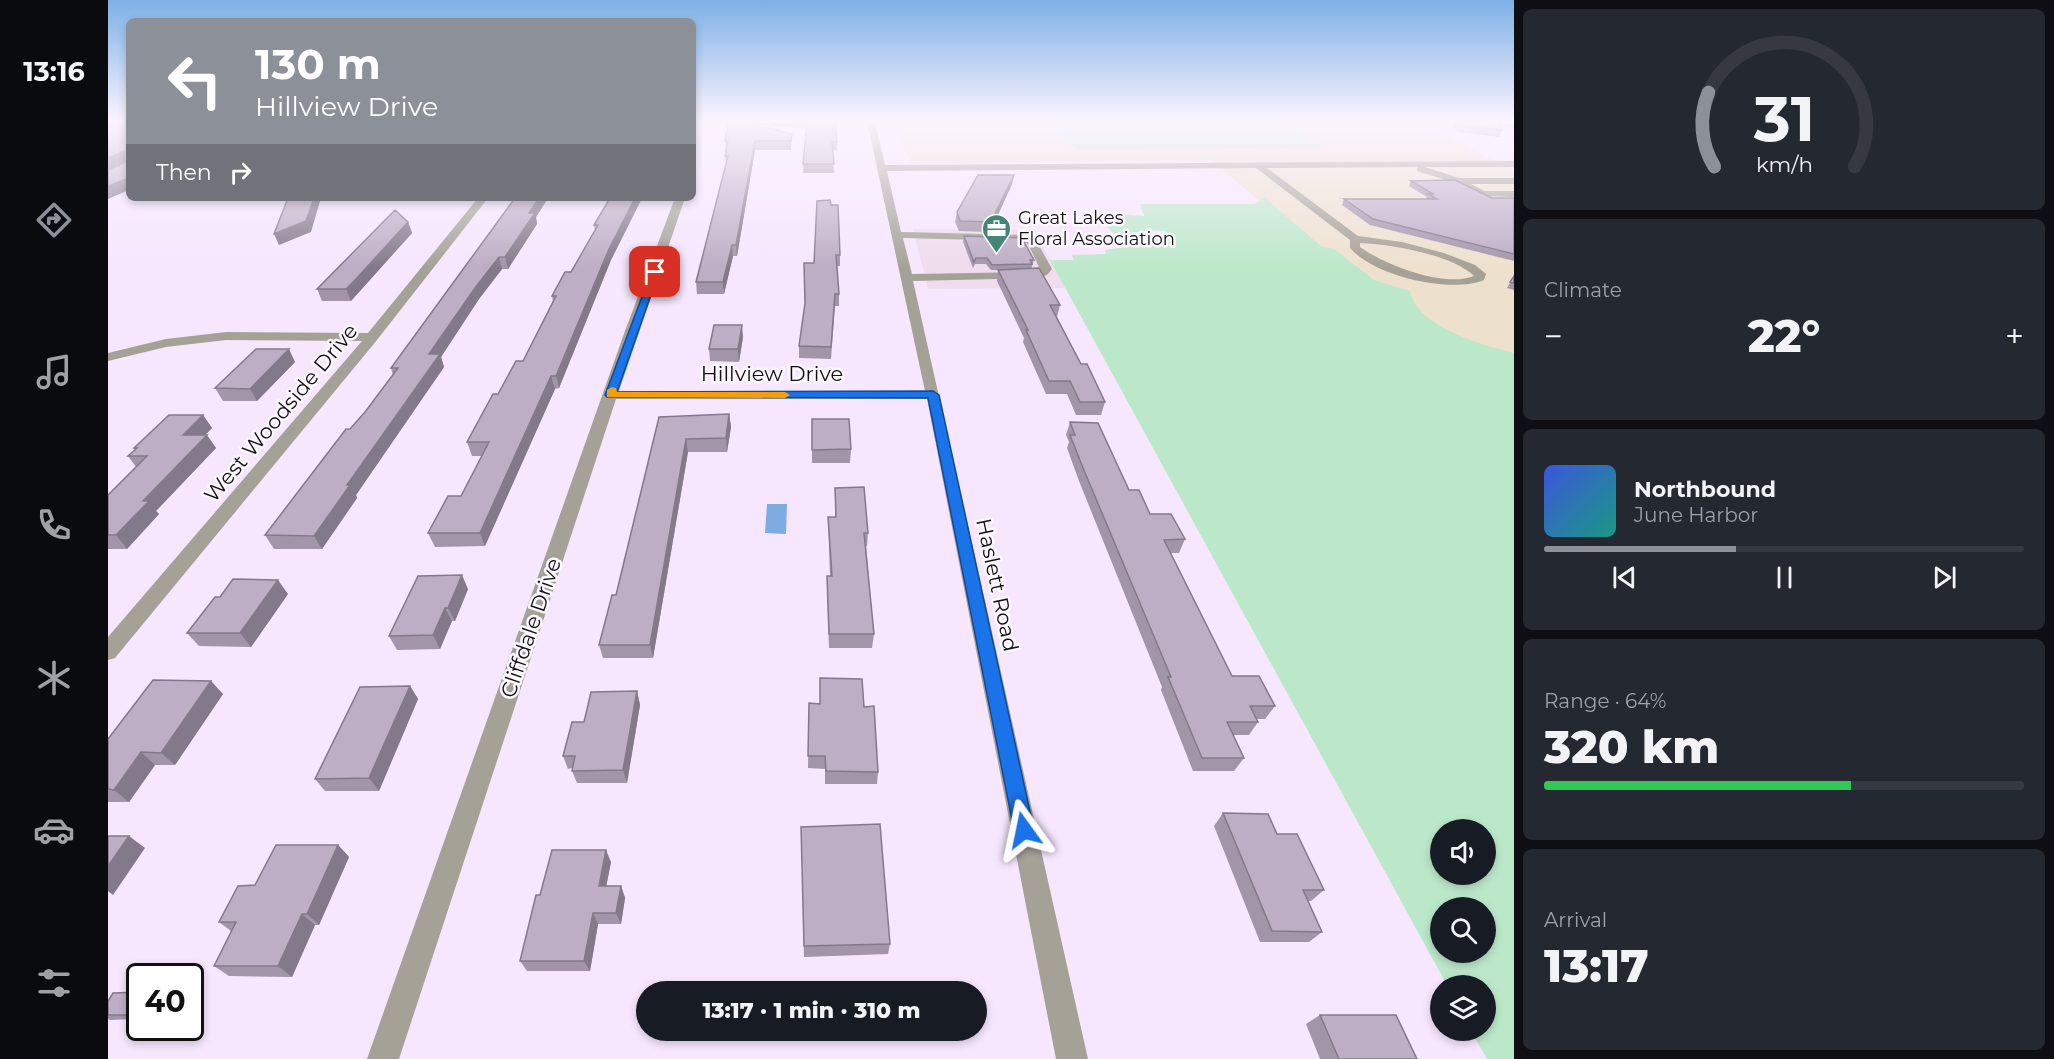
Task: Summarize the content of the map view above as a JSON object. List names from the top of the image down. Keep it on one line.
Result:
{"streets":{"street":["Hillview Drive","West Woodside Drive","Haslett Road","Cliffdale Drive"]},"crossings":[["Hillview Drive","Haslett Road"],["Hillview Drive","Cliffdale Drive"]],"places":{"office":["Great Lakes Floral Association"]},"page":{"tabs":"13:16","turn":["130 m","Hillview Drive"],"then":"Then","tile":["Climate",["Range · 64%","320 km"],["Arrival","13:17"]],"heat":["−","22°","+"],"song":["Northbound","June Harbor"],"limit":"40","trip":"13:17 · 1 min · 310 m","gauge":["31","km/h"]}}
